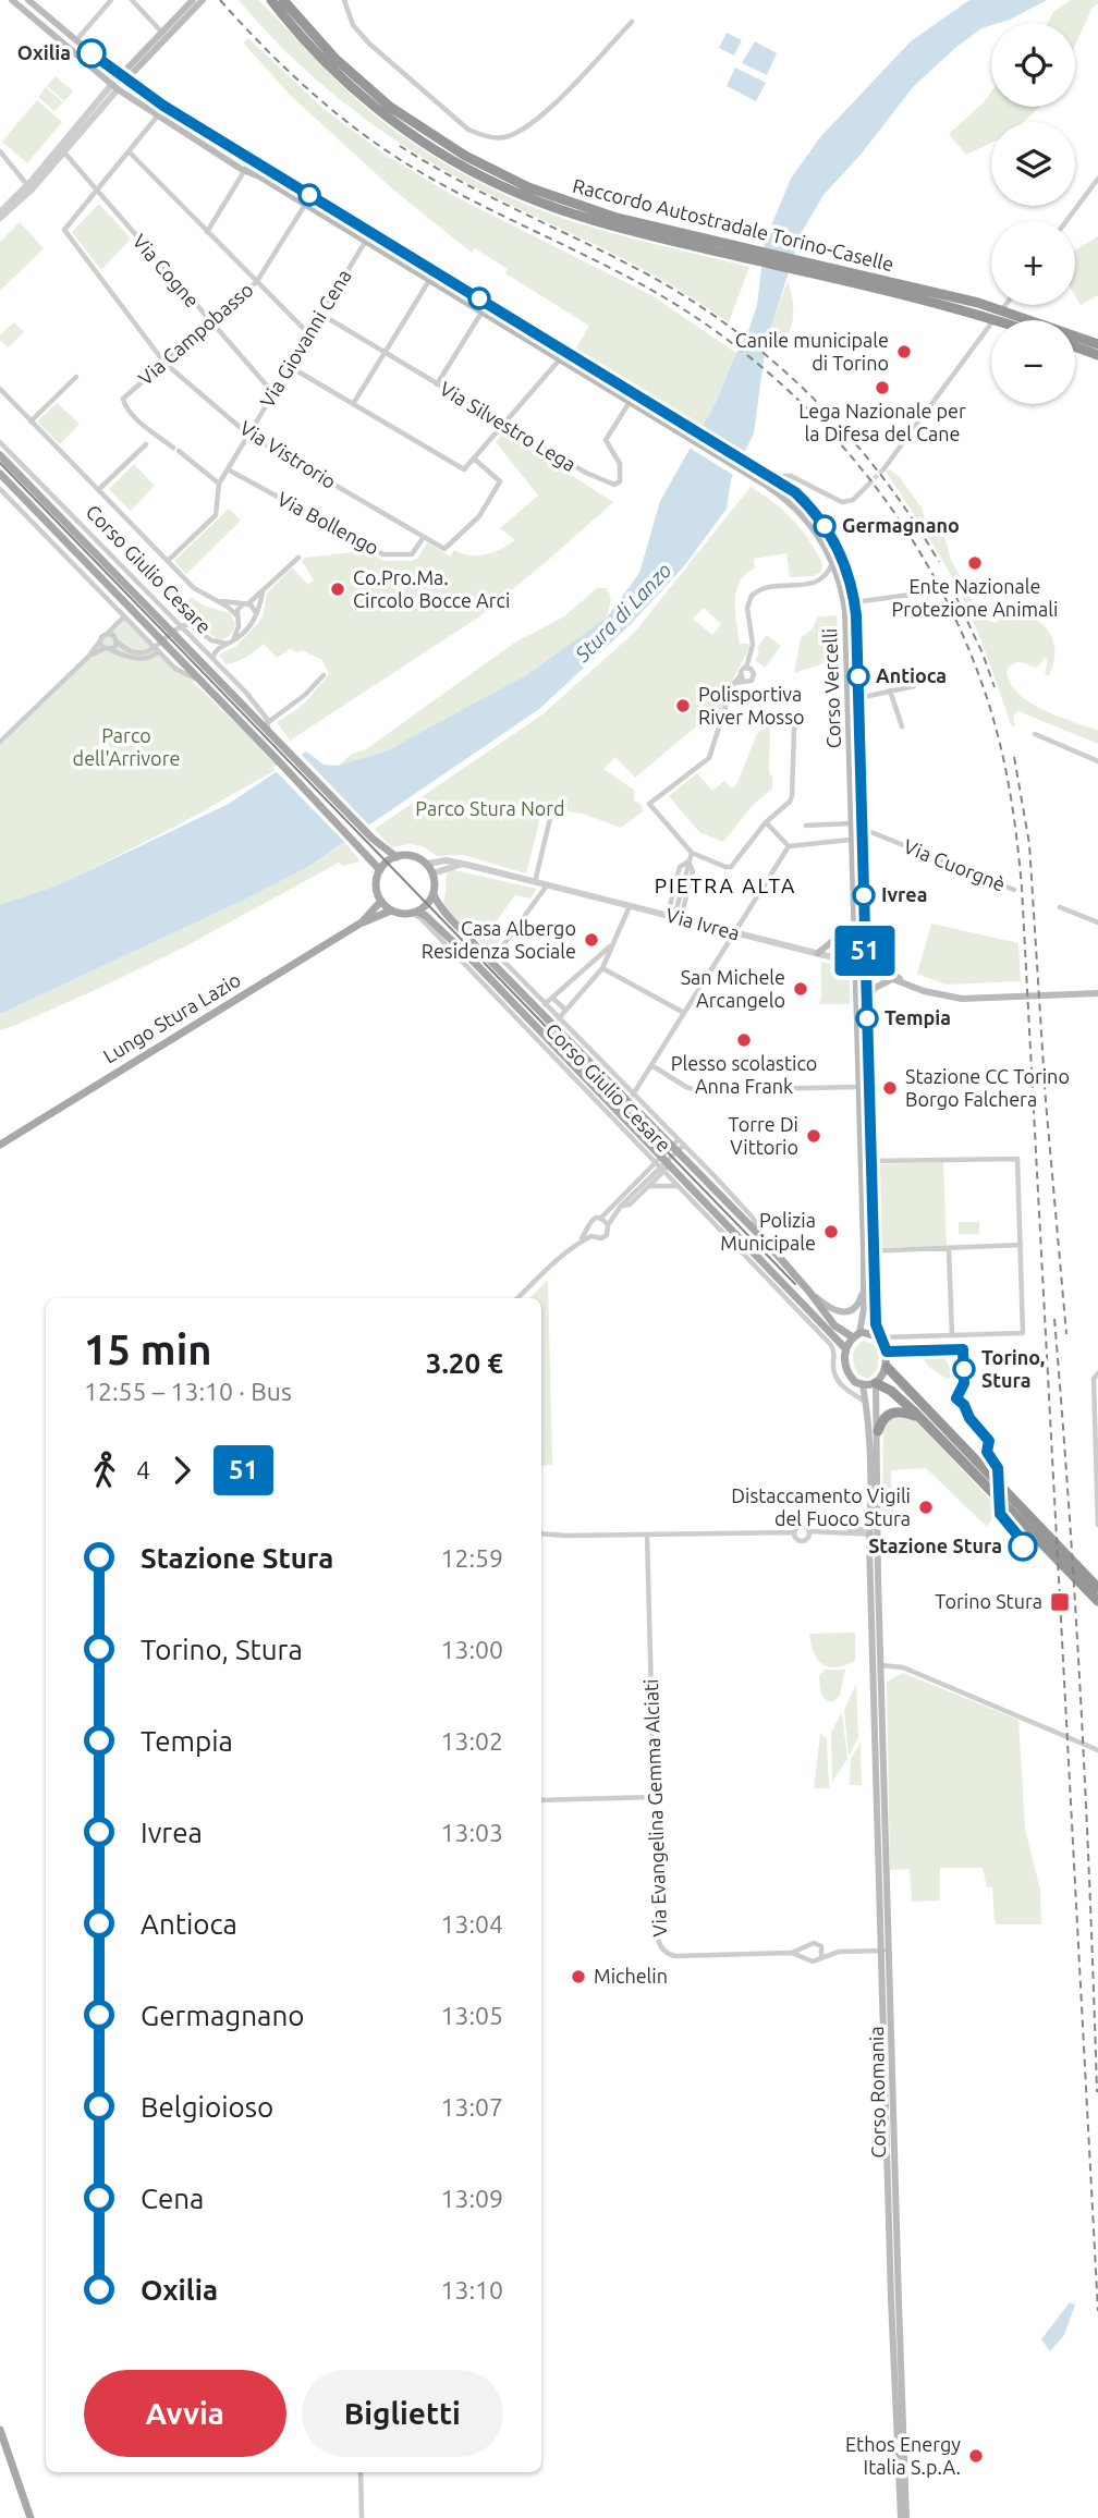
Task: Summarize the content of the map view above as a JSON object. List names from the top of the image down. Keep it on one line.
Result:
{"streets":{"highway":["Raccordo Autostradale Torino-Caselle"],"main road":["Corso Giulio Cesare","Corso Vercelli","Lungo Stura Lazio","Corso Romania"],"street":["Via Cogne","Via Campobasso","Via Giovanni Cena","Via Silvestro Lega","Via Vistrorio","Via Bollengo","Via Cuorgnè","Via Ivrea","Via Evangelina Gemma Alciati"]},"crossings":[["Via Cogne","Via Campobasso"],["Via Cogne","Via Giovanni Cena"],["Via Cogne","Via Vistrorio"],["Via Campobasso","Via Giovanni Cena"],["Via Campobasso","Via Vistrorio"],["Via Campobasso","Corso Vercelli"],["Via Giovanni Cena","Via Silvestro Lega"],["Via Giovanni Cena","Via Vistrorio"],["Via Giovanni Cena","Via Bollengo"],["Via Giovanni Cena","Corso Vercelli"],["Via Silvestro Lega","Corso Vercelli"],["Via Vistrorio","Via Bollengo"],["Corso Giulio Cesare","Corso Vercelli"],["Corso Giulio Cesare","Via Ivrea"],["Corso Giulio Cesare","Lungo Stura Lazio"],["Corso Giulio Cesare","Corso Romania"],["Corso Vercelli","Via Cuorgnè"],["Corso Vercelli","Via Ivrea"],["Corso Vercelli","Corso Romania"],["Via Ivrea","Lungo Stura Lazio"]],"districts":["PIETRA ALTA"],"water":["Stura di Lanzo"],"parks":["Parco dell'Arrivore","Parco Stura Nord"],"places":{"other":["Oxilia","Canile municipale di Torino","Lega Nazionale per la Difesa del Cane","Germagnano","Ente Nazionale Protezione Animali","Co.Pro.Ma. Circolo Bocce Arci","Antioca","Polisportiva River Mosso","Ivrea","Casa Albergo Residenza Sociale","San Michele Arcangelo","Tempia","Plesso scolastico Anna Frank","Stazione CC Torino Borgo Falchera","Torre Di Vittorio","Polizia Municipale","Torino, Stura","Distaccamento Vigili del Fuoco Stura","Stazione Stura","Michelin","Ethos Energy Italia S.p.A."],"transit":["Torino Stura"]},"lines":["bus line 51"],"page":{"on_map":"51","map_buttons":["+","−"],"heading":["15 min","12:55 – 13:10 · Bus","3.20 €"],"legs":["4","51"],"list":[{"name":"Stazione Stura","value":"12:59"},{"name":"Torino, Stura","value":"13:00"},{"name":"Tempia","value":"13:02"},{"name":"Ivrea","value":"13:03"},{"name":"Antioca","value":"13:04"},{"name":"Germagnano","value":"13:05"},{"name":"Belgioioso","value":"13:07"},{"name":"Cena","value":"13:09"},{"name":"Oxilia","value":"13:10"}],"buttons":["Avvia","Biglietti"]}}
